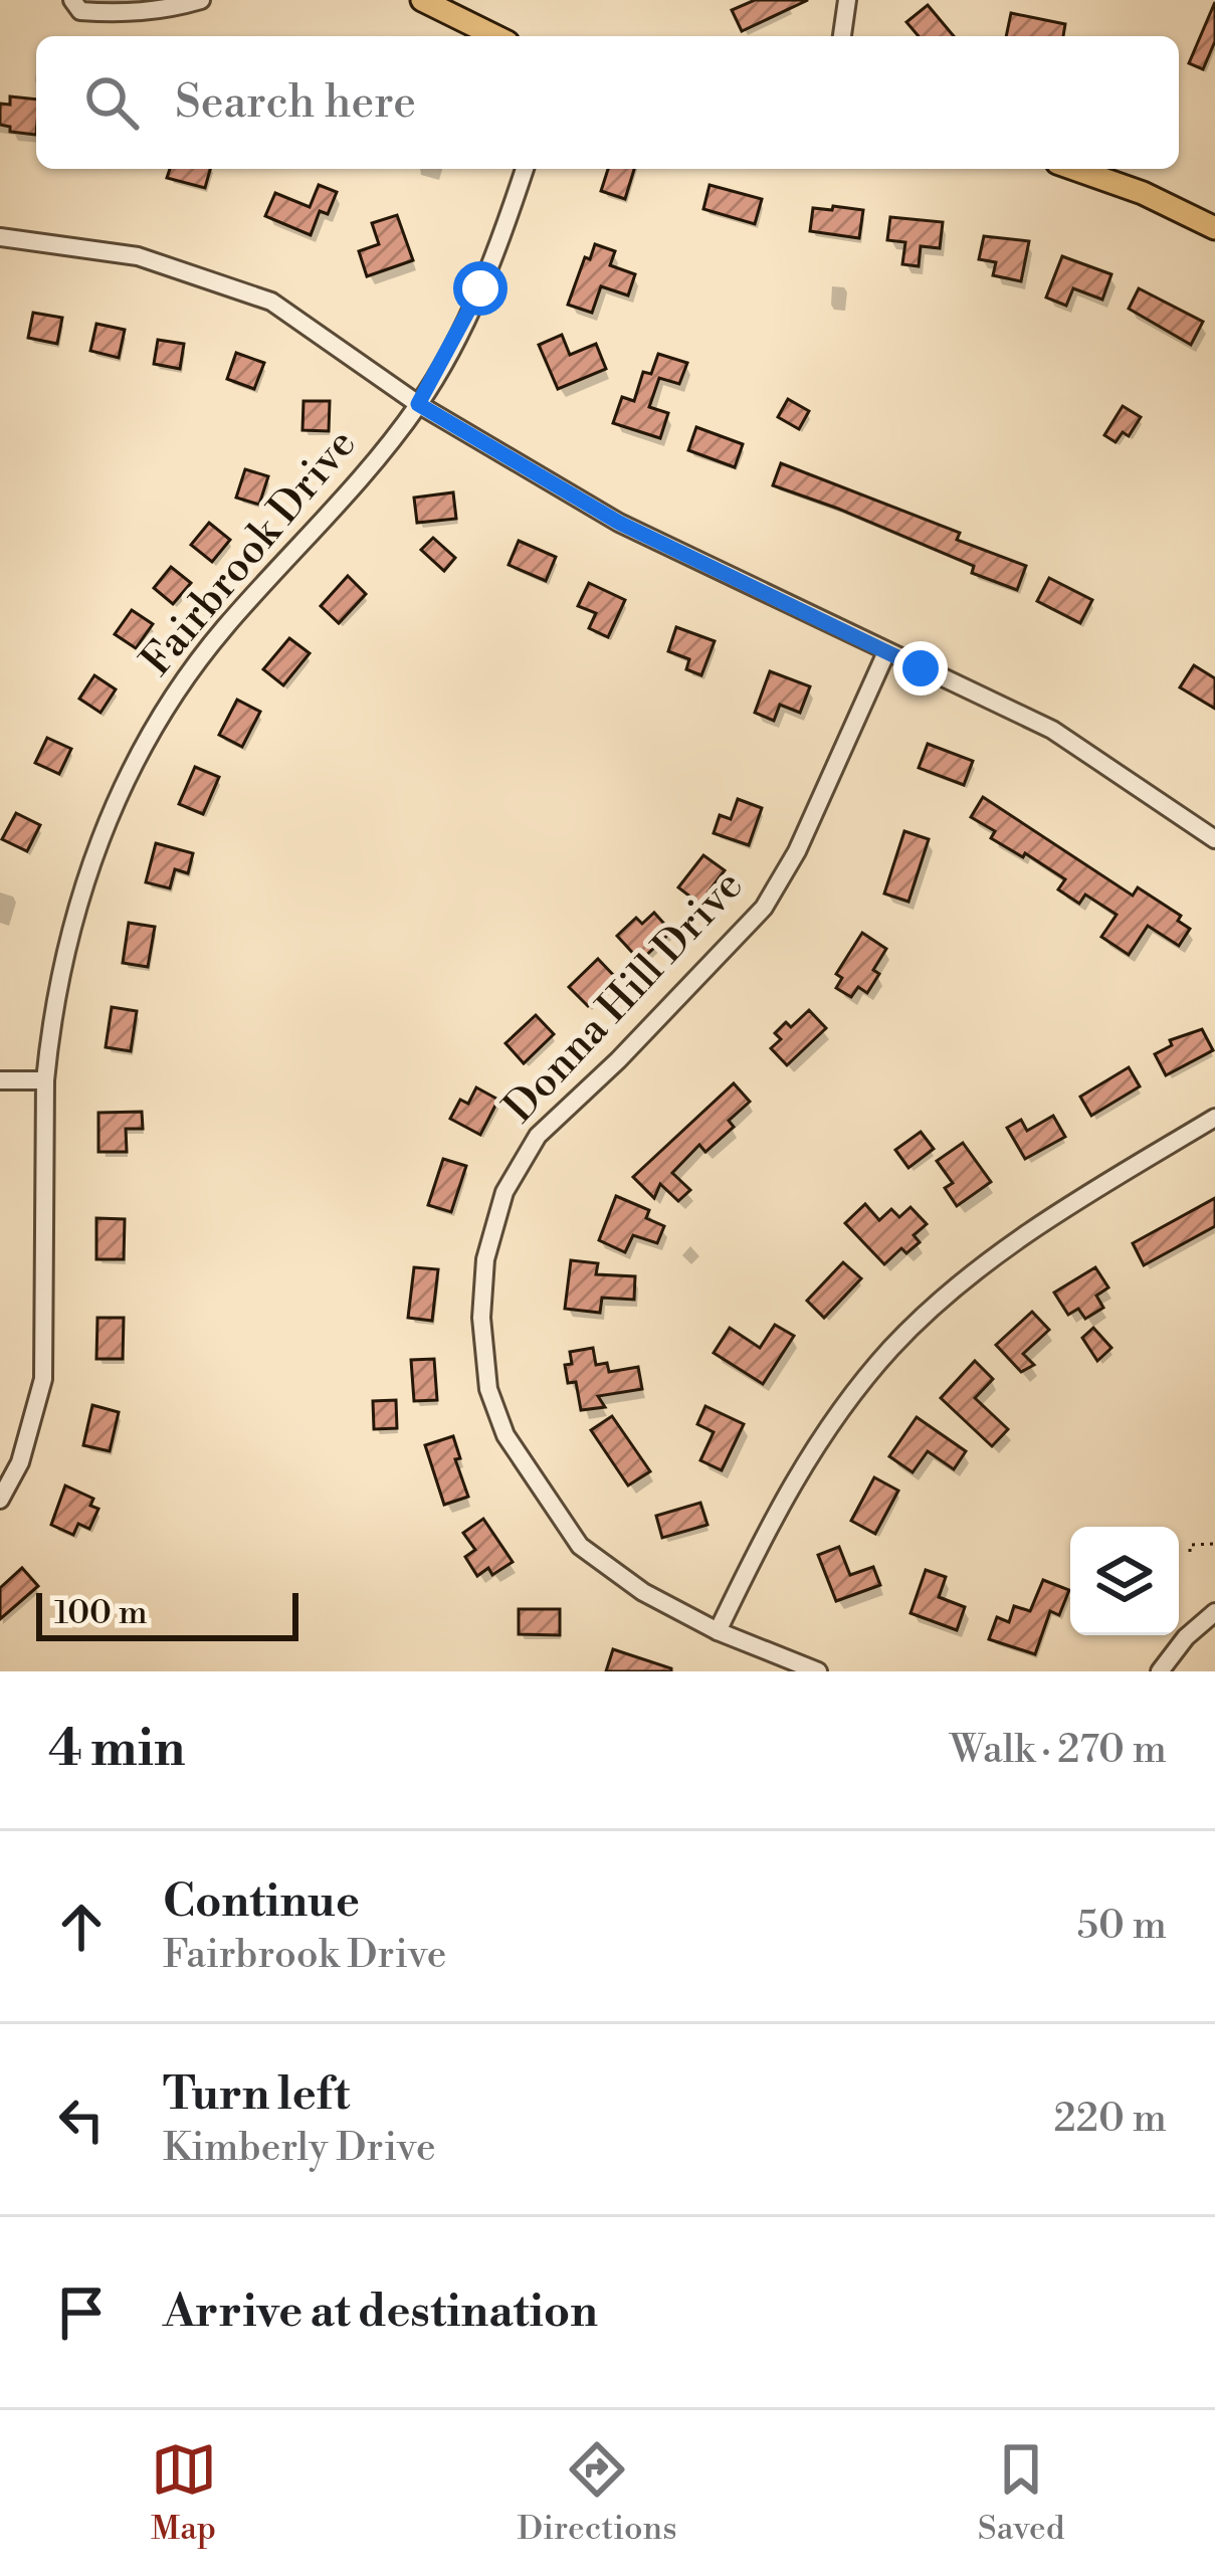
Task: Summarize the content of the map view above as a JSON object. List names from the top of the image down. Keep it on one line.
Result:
{"streets":{"street":["Fairbrook Drive","Donna Hill Drive"]},"scale_bar":"100 m","page":{"search":"Search here","scale":"100 m","heading":["4 min","Walk · 270 m"],"list":[["Continue","Fairbrook Drive","50 m"],["Turn left","Kimberly Drive","220 m"],"Arrive at destination"],"nav":["Map","Directions","Saved"]}}
